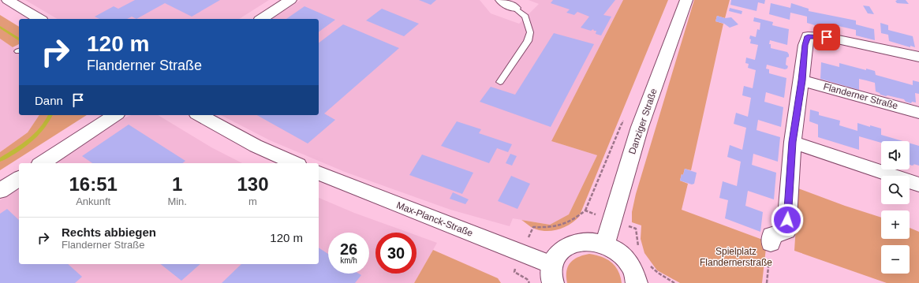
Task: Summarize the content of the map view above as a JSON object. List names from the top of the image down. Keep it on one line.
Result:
{"streets":{"street":["Flanderner Straße","Danziger Straße","Max-Planck-Straße"]},"parks":["Spielplatz Flandernerstraße"],"page":{"turn":["120 m","Flanderner Straße"],"then":"Dann","map_buttons":["+","−"],"eta":["16:51","Ankunft","1","Min.","130","m"],"list":[{"name":"Rechts abbiegen","note":"Flanderner Straße","value":"120 m"}],"speed":"26 km/h","limit":"30"}}
